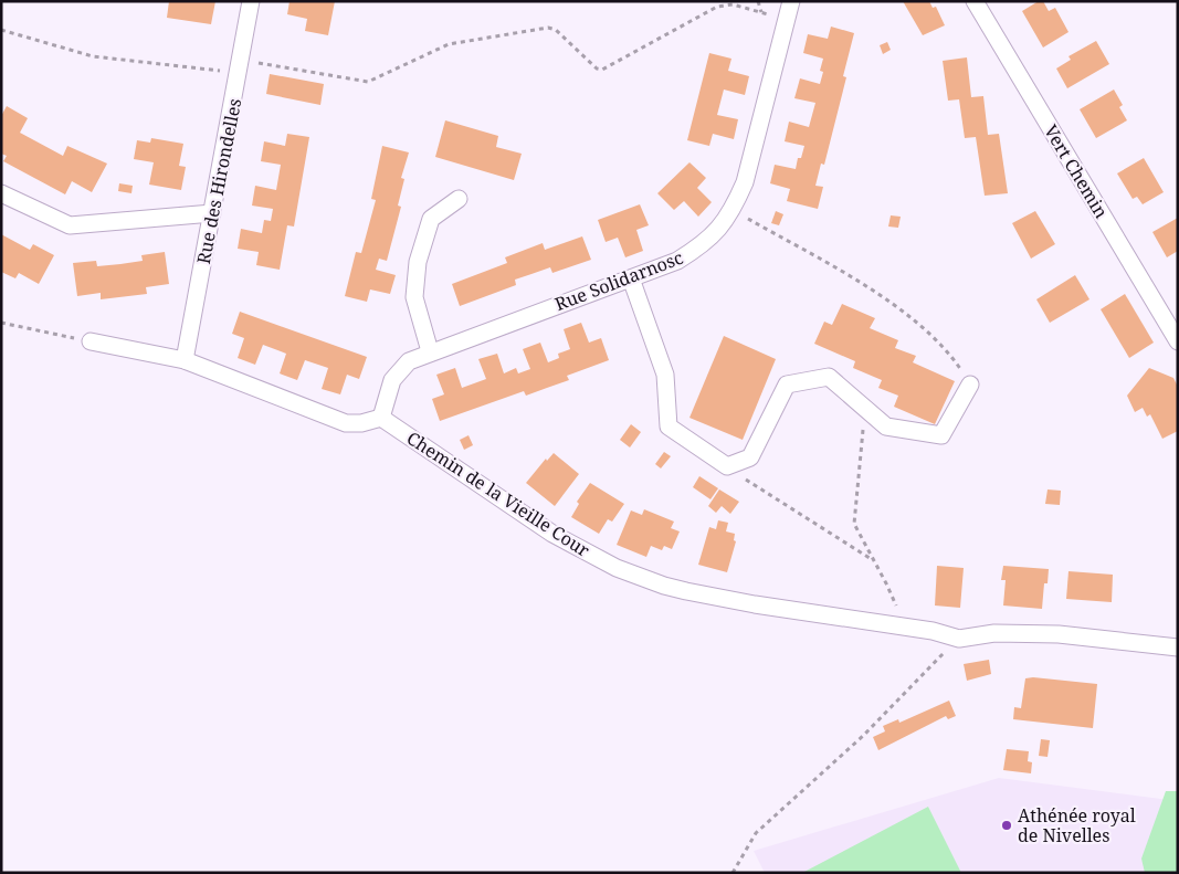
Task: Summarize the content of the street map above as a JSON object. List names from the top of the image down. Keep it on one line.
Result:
{"streets":{"street":["Vert Chemin","Rue des Hirondelles","Rue Solidarnosc","Chemin de la Vieille Cour"]},"crossings":[["Rue Solidarnosc","Chemin de la Vieille Cour"]],"places":["Athénée royal de Nivelles"]}
